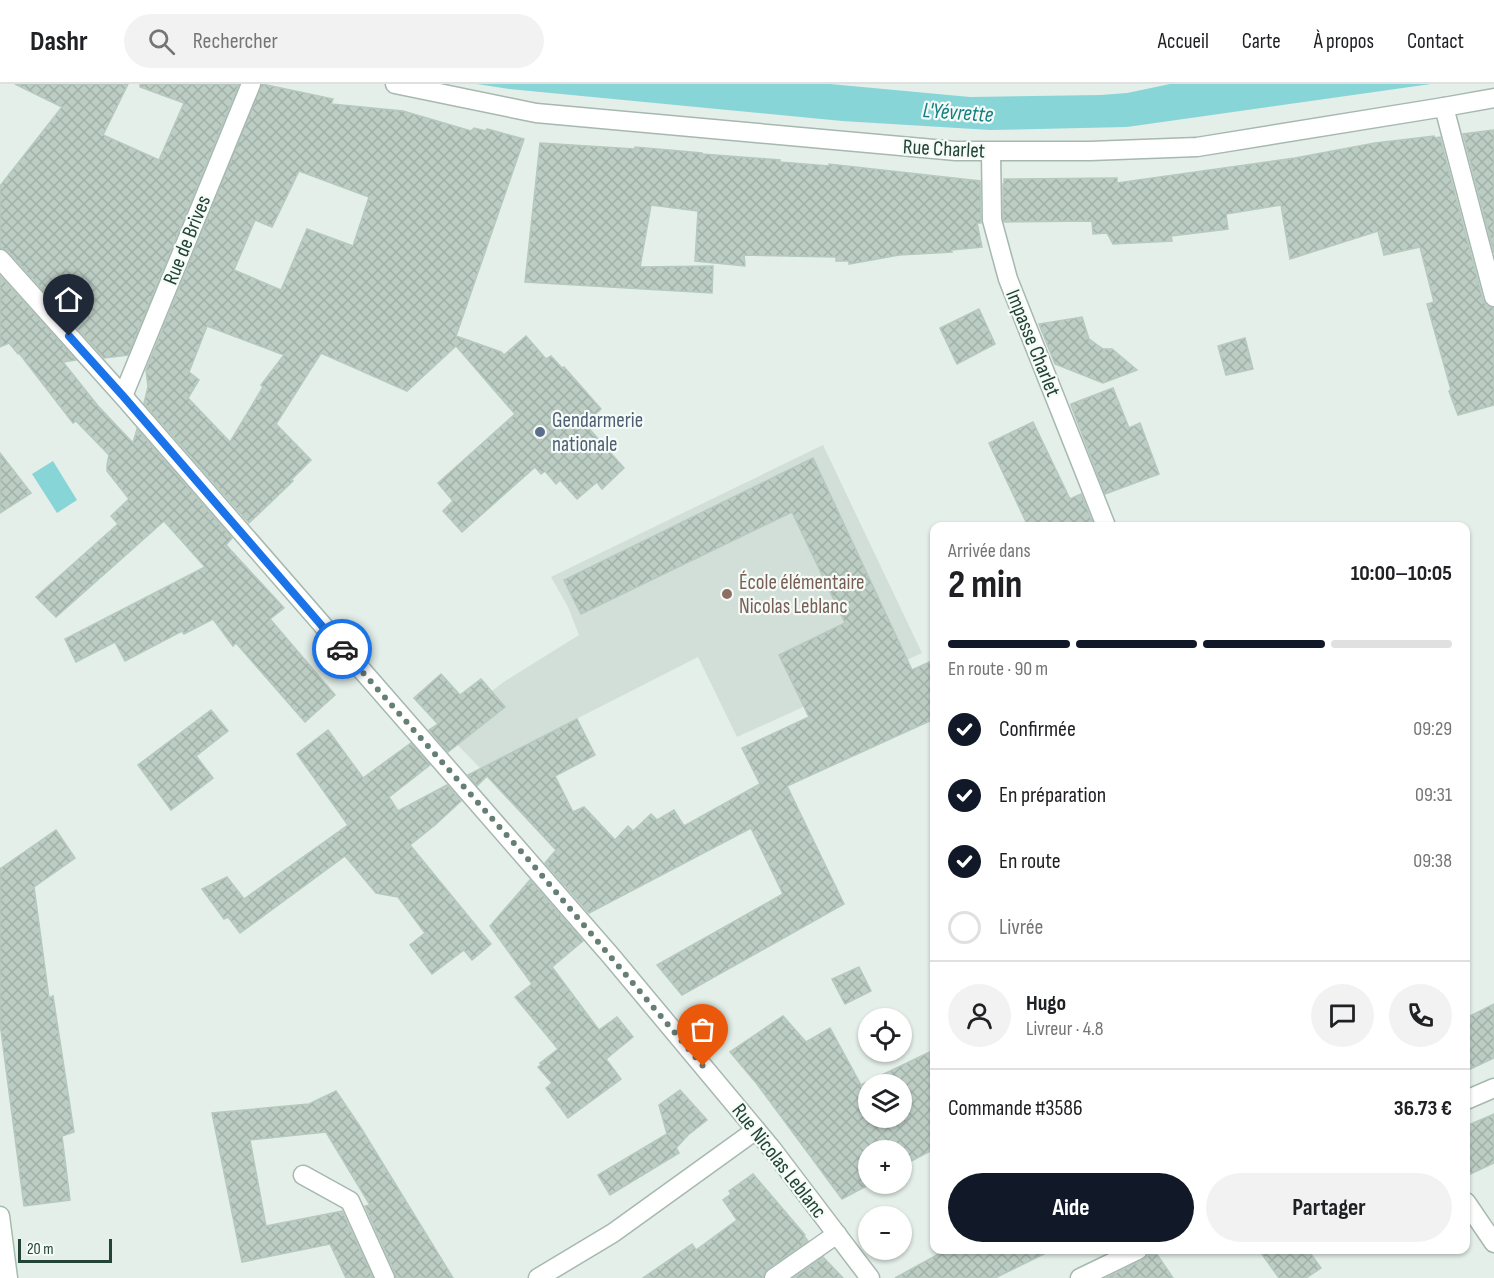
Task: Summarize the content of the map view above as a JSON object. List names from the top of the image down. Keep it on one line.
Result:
{"streets":{"street":["Rue Charlet","Rue de Brives","Impasse Charlet","Rue Nicolas Leblanc"]},"crossings":[["Rue Charlet","Impasse Charlet"],["Rue de Brives","Rue Nicolas Leblanc"]],"water":["L'Yévrette"],"places":["Gendarmerie nationale","École élémentaire Nicolas Leblanc"],"scale_bar":"20 m","page":{"header":"Dashr","search":"Rechercher","nav":["Accueil","Carte","À propos","Contact"],"heading":["2 min","Arrivée dans","10:00–10:05"],"panel":["Hugo","Livreur · 4.8","Commande #3586","36.73 €"],"bar":"En route · 90 m","list":[["Confirmée","09:29"],["En préparation","09:31"],["En route","09:38"],"Livrée"],"map_buttons":["+","−"],"buttons":["Aide","Partager"],"scale":"20 m"}}
